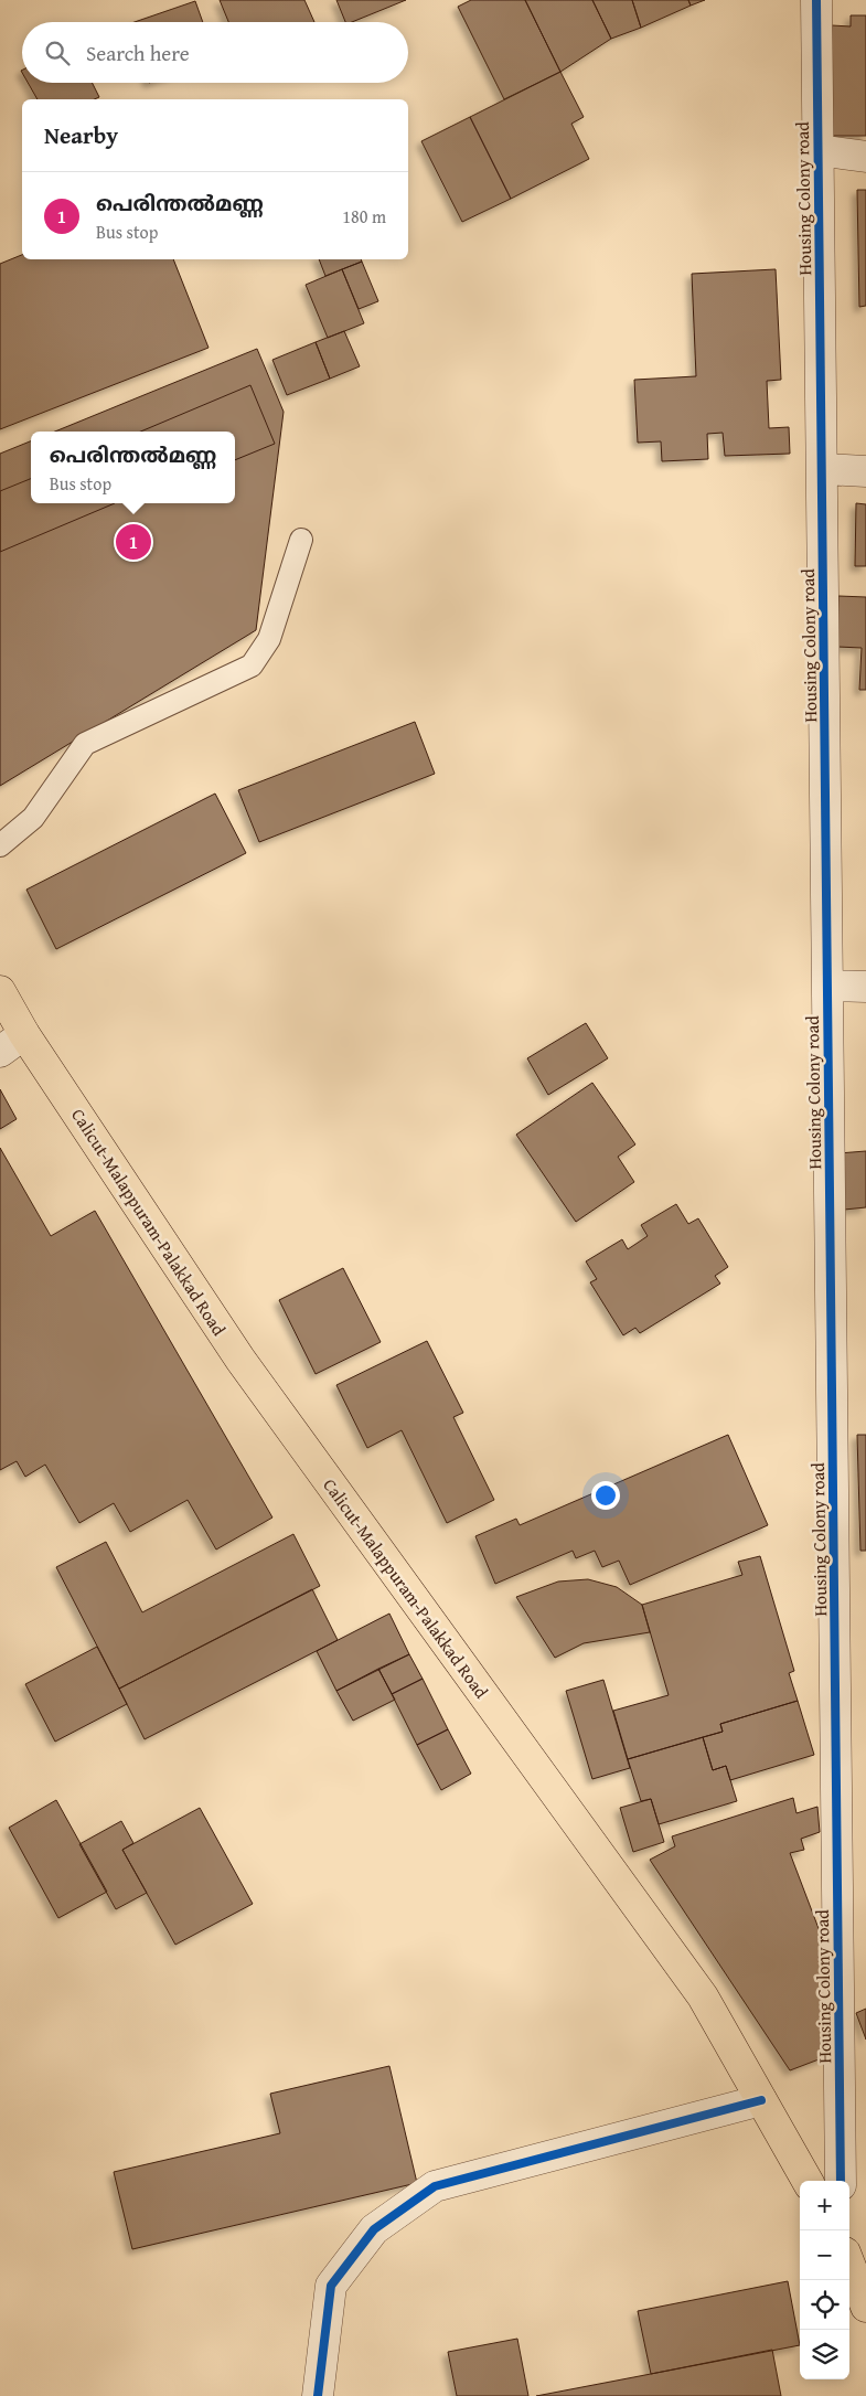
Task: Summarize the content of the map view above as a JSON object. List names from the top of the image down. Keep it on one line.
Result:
{"streets":{"highway":["Calicut-Malappuram-Palakkad Road"],"street":["Housing Colony road"]},"page":{"search":"Search here","heading":"Nearby","list":[{"mark":"1","name":"പെരിന്തൽമണ്ണ","note":"Bus stop","value":"180 m"}],"popup":["പെരിന്തൽമണ്ണ","Bus stop"],"pins":"1","map_buttons":["+","−"]}}
